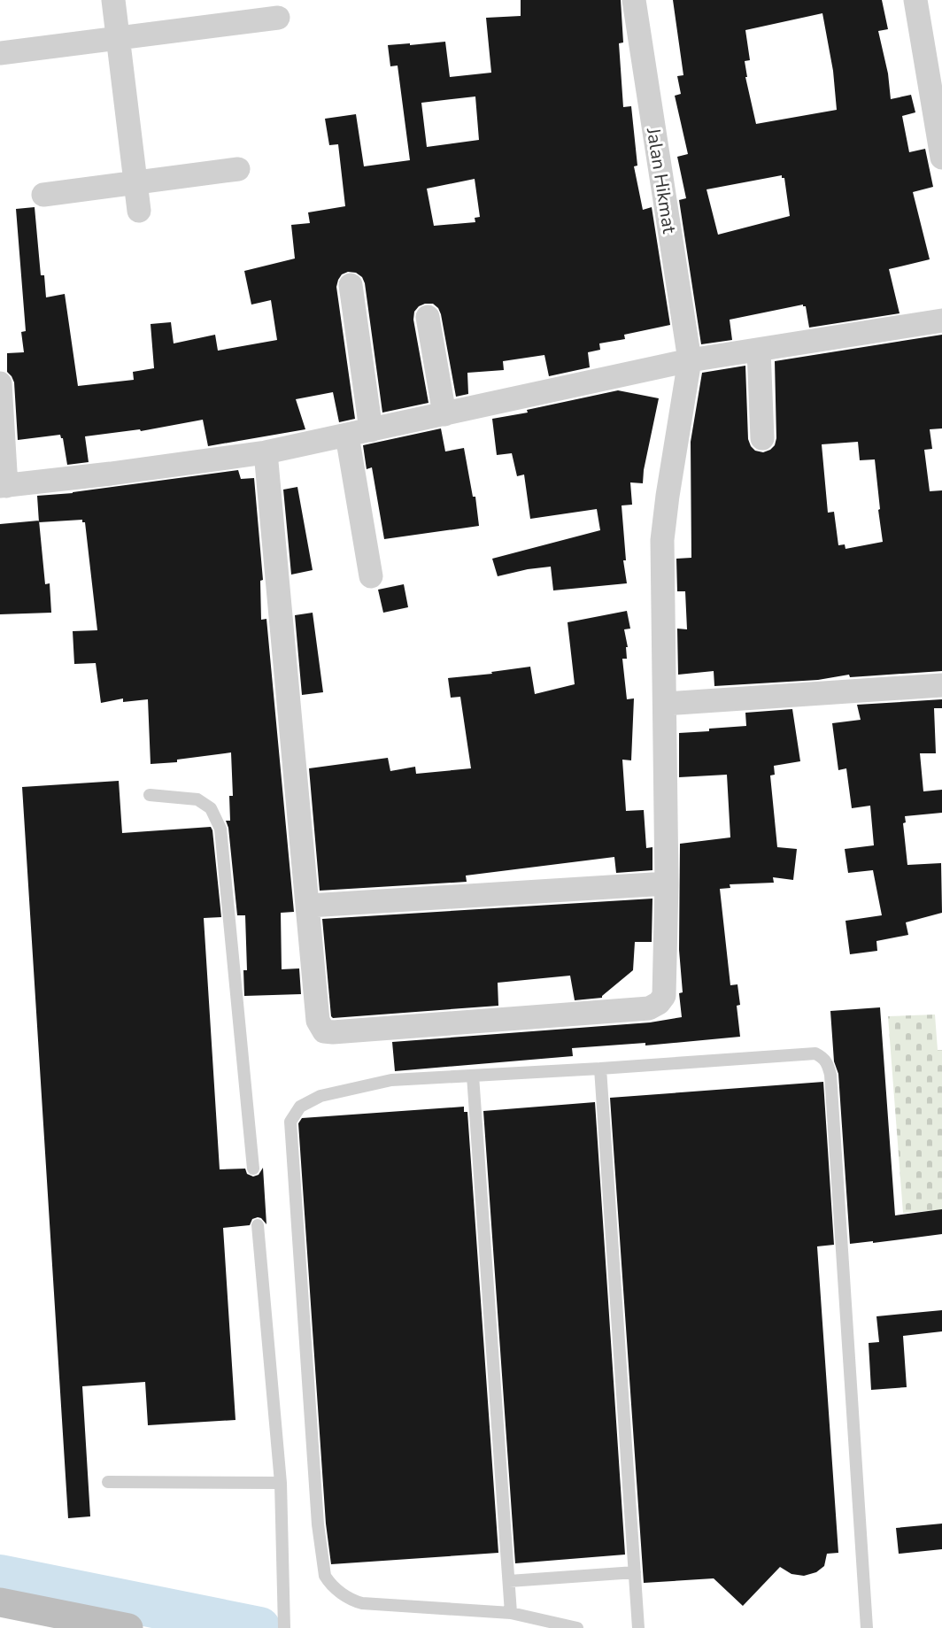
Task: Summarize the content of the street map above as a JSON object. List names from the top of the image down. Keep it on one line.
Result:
{"streets":{"street":["Jalan Hikmat"]}}
